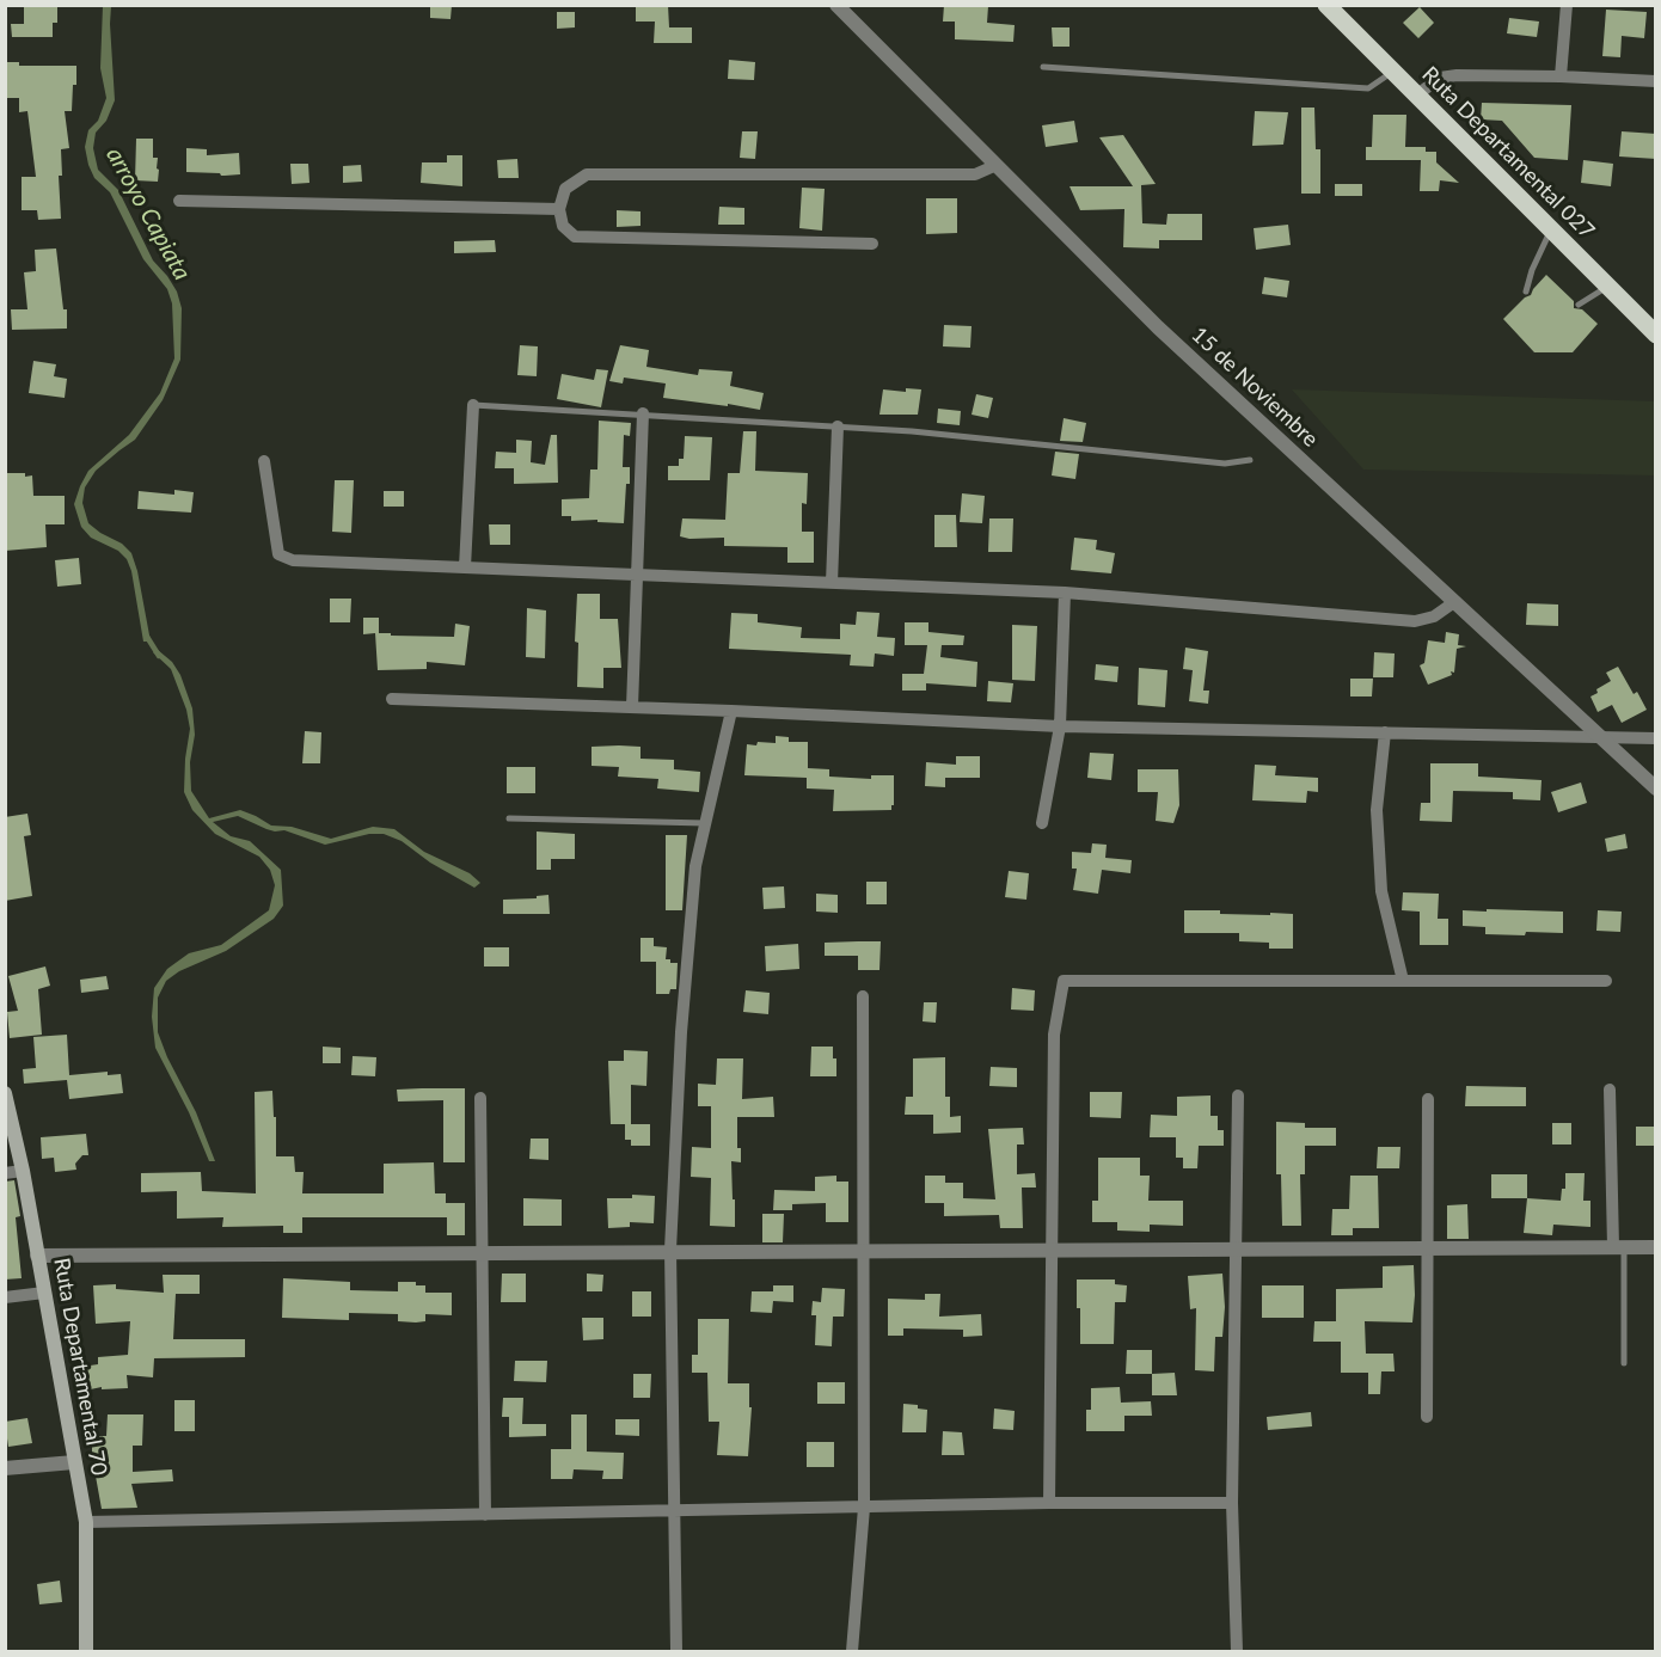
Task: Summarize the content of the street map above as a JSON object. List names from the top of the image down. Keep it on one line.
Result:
{"streets":{"main road":["Ruta Departamental 027","Ruta Departamental 70"],"street":["15 de Noviembre"]},"water":["arroyo Capiata"]}
